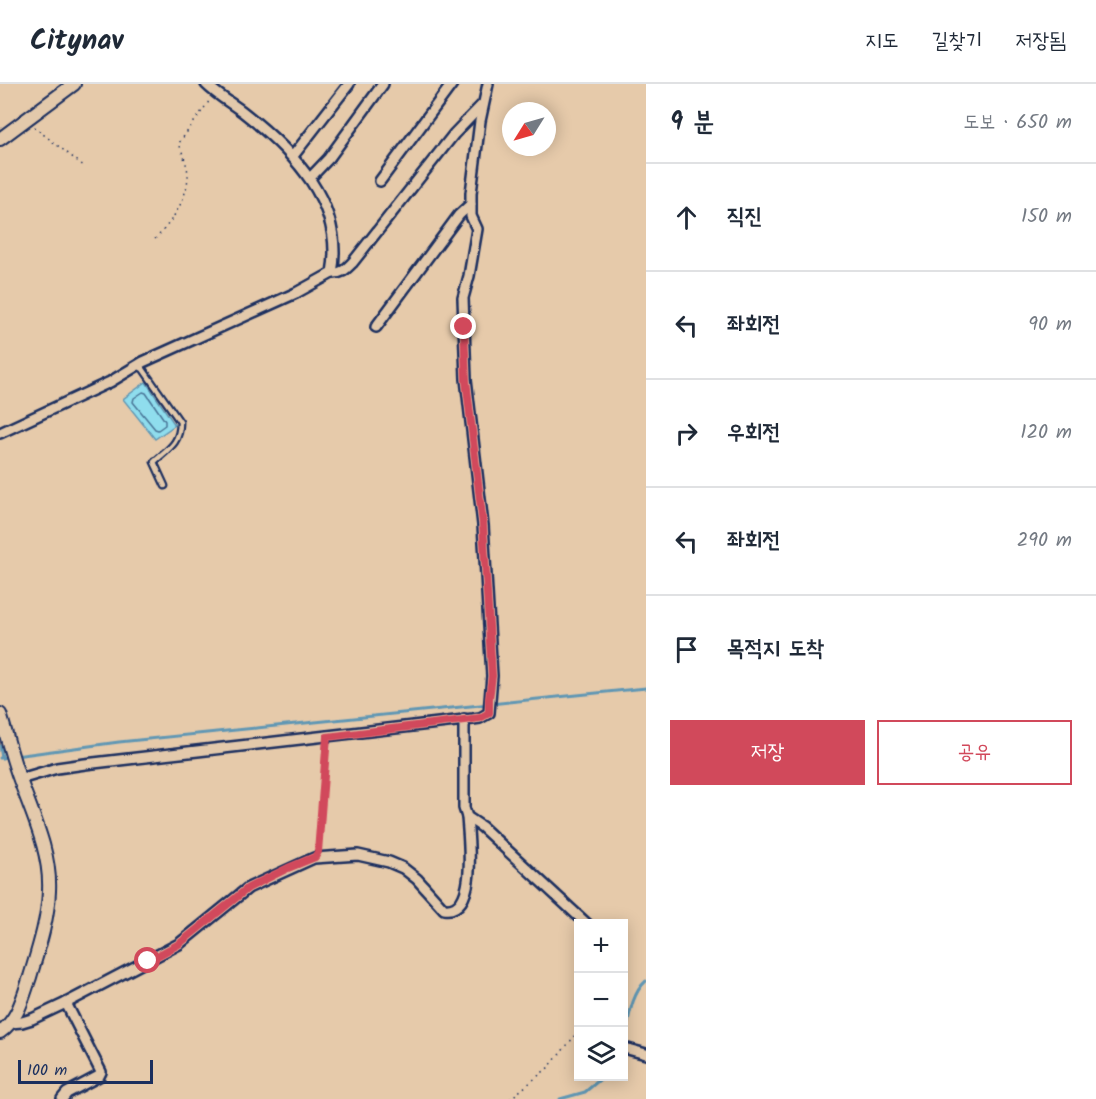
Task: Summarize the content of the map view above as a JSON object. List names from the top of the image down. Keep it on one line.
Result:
{"scale_bar":"100 m","north":"bottom left","page":{"header":"Citynav","nav":["지도","길찾기","저장됨"],"heading":["9 분","도보 · 650 m"],"list":[["직진","150 m"],["좌회전","90 m"],["우회전","120 m"],["좌회전","290 m"],"목적지 도착"],"buttons":["저장","공유"],"map_buttons":["+","−"],"scale":"100 m"}}
